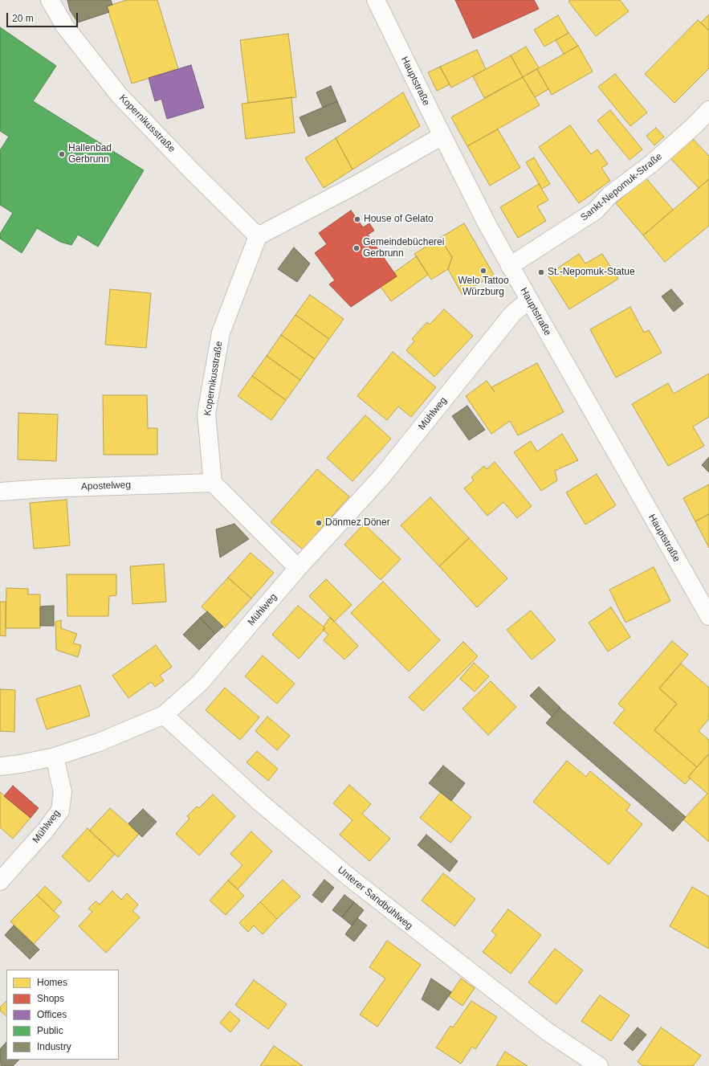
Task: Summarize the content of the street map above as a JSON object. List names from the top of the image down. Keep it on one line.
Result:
{"streets":{"street":["Hauptstraße","Kopernikusstraße","Sankt-Nepomuk-Straße","Mühlweg","Apostelweg","Unterer Sandbühlweg"]},"crossings":[["Hauptstraße","Sankt-Nepomuk-Straße"],["Hauptstraße","Mühlweg"],["Kopernikusstraße","Apostelweg"],["Mühlweg","Unterer Sandbühlweg"]],"places":["Hallenbad Gerbrunn","House of Gelato","Gemeindebücherei Gerbrunn","Welo Tattoo Würzburg","St.-Nepomuk-Statue","Dönmez Döner"],"legend":["Homes","Shops","Offices","Public","Industry"],"scale_bar":"20 m"}
